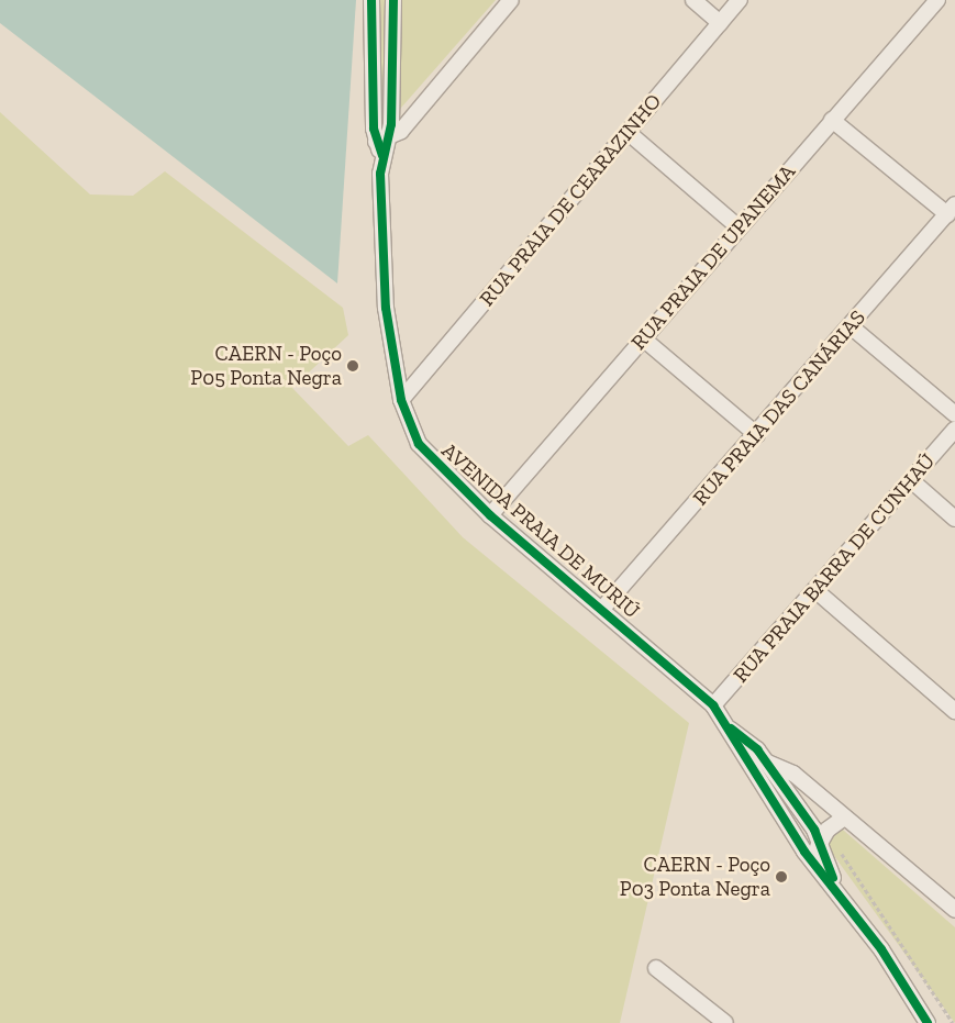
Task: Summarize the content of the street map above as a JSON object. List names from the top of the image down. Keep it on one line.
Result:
{"streets":{"street":["RUA PRAIA DE CEARAZINHO","RUA PRAIA DE UPANEMA","RUA PRAIA DAS CANÁRIAS","AVENIDA PRAIA DE MURIÚ","RUA PRAIA BARRA DE CUNHAÚ"]},"crossings":[["RUA PRAIA DE CEARAZINHO","AVENIDA PRAIA DE MURIÚ"],["RUA PRAIA DE UPANEMA","AVENIDA PRAIA DE MURIÚ"],["RUA PRAIA DAS CANÁRIAS","AVENIDA PRAIA DE MURIÚ"],["AVENIDA PRAIA DE MURIÚ","RUA PRAIA BARRA DE CUNHAÚ"]],"places":["CAERN - Poço P05 Ponta Negra","CAERN - Poço P03 Ponta Negra"]}
